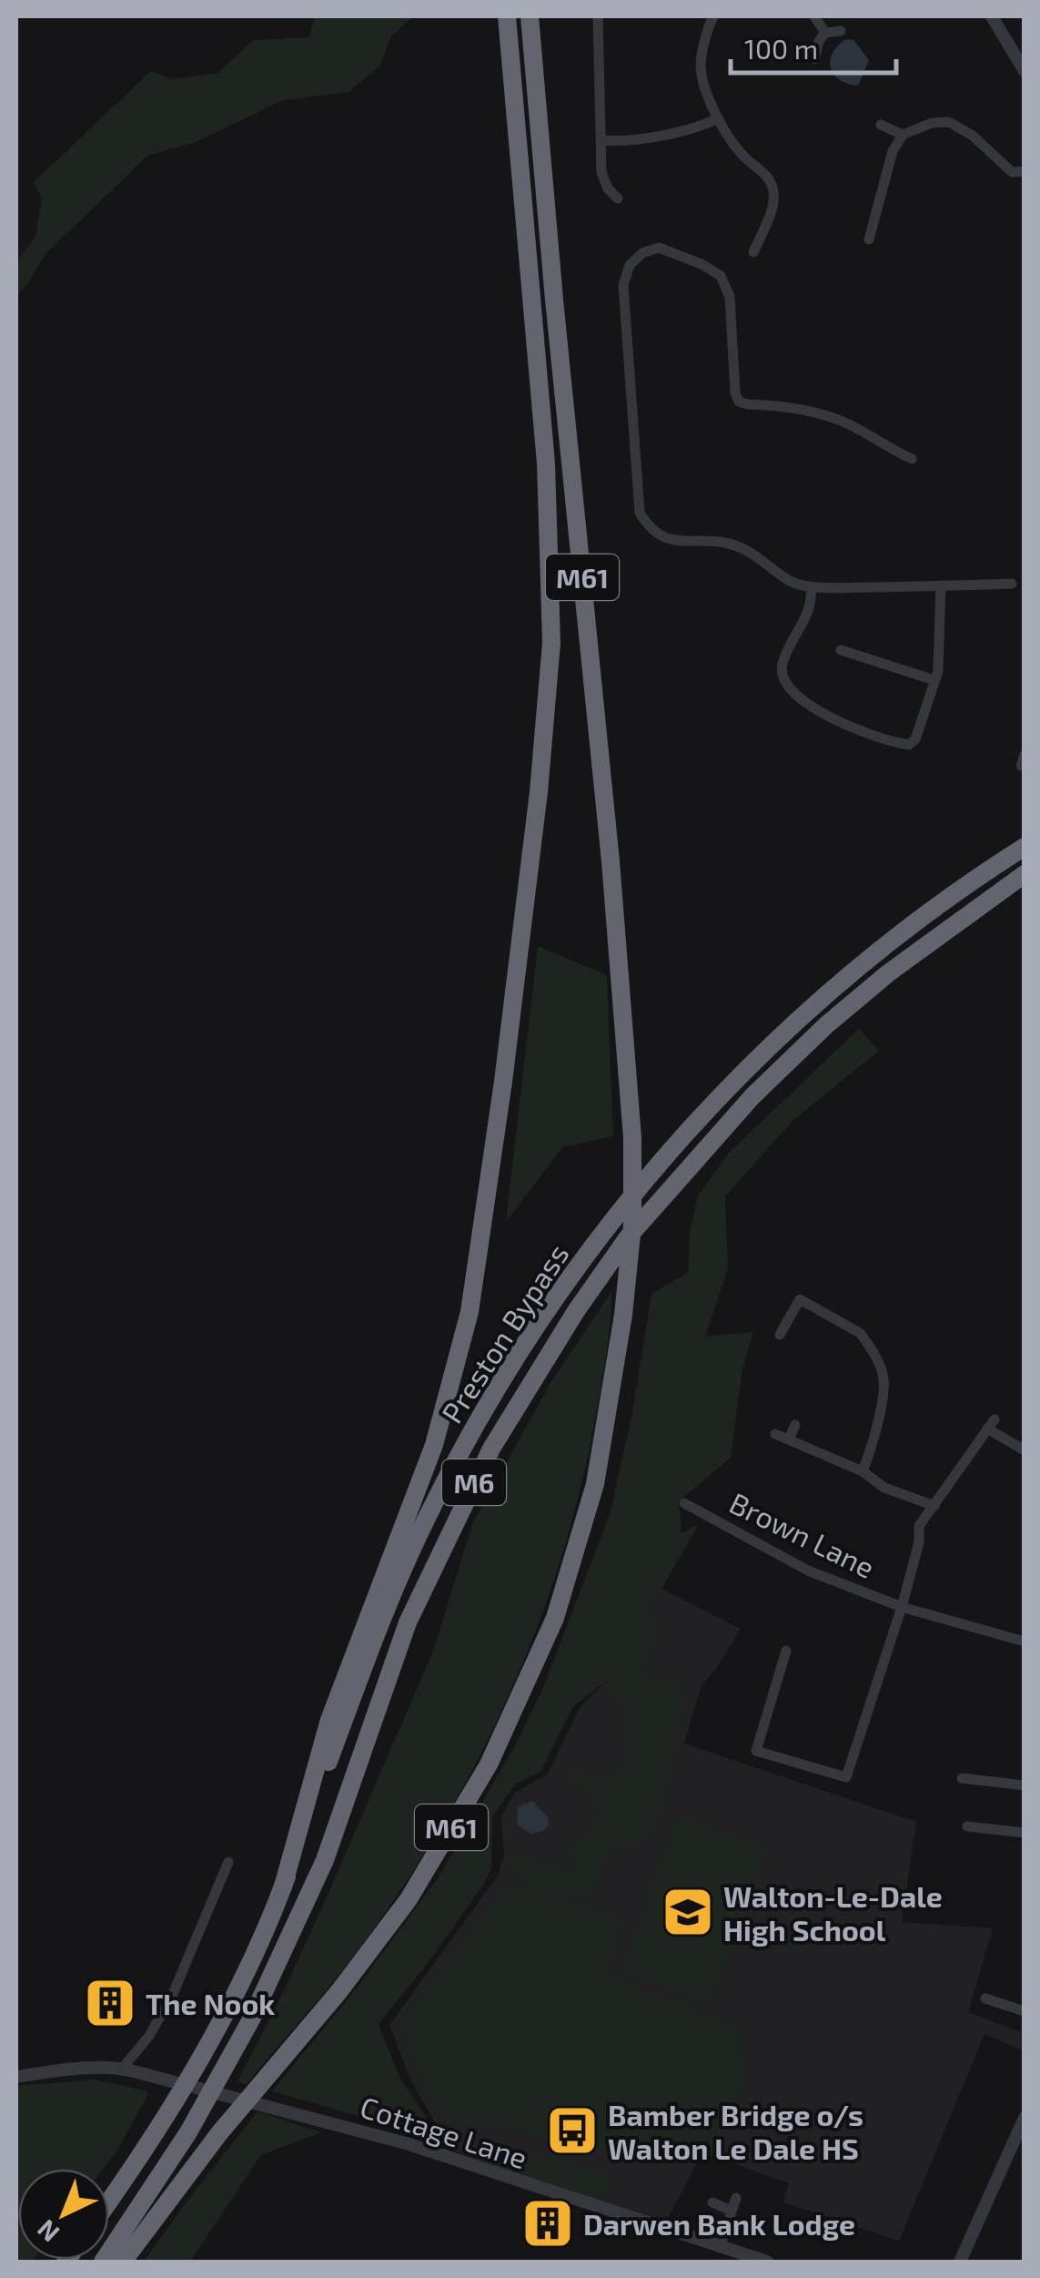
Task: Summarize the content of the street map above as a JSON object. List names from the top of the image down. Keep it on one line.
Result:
{"streets":{"highway":["M61","Preston Bypass","M6"],"street":["Brown Lane","Cottage Lane"]},"crossings":[["M61","Preston Bypass"]],"places":{"school or university":["Walton-Le-Dale High School"],"building":["The Nook","Darwen Bank Lodge"],"bus stop":["Bamber Bridge o/s Walton Le Dale HS"]},"scale_bar":"100 m","north":"bottom left"}
